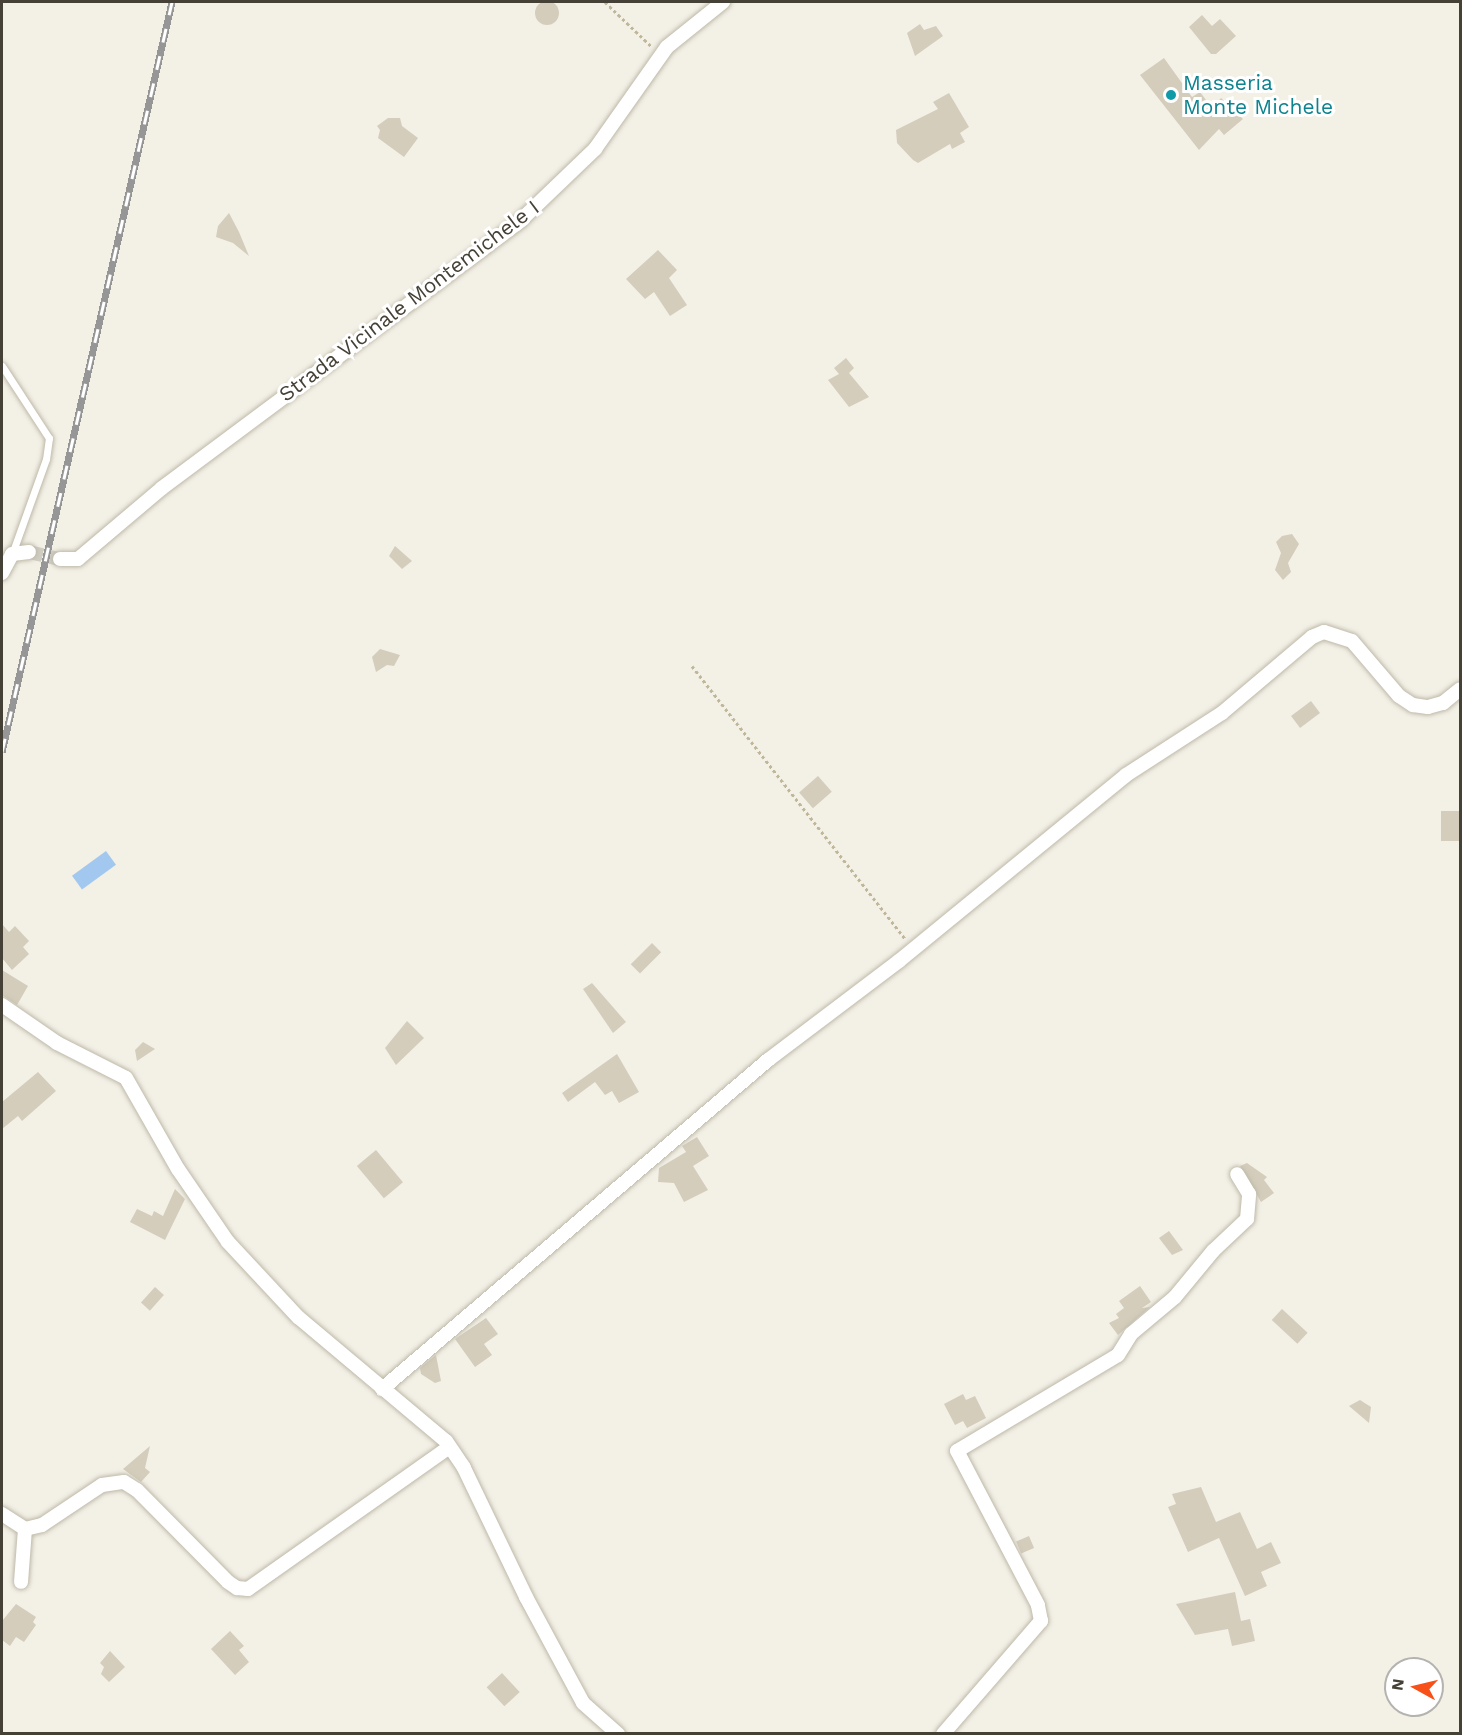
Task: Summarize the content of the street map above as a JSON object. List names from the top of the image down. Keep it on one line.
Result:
{"streets":{"street":["Strada Vicinale Montemichele I"]},"places":["Masseria Monte Michele"],"north":"left"}
